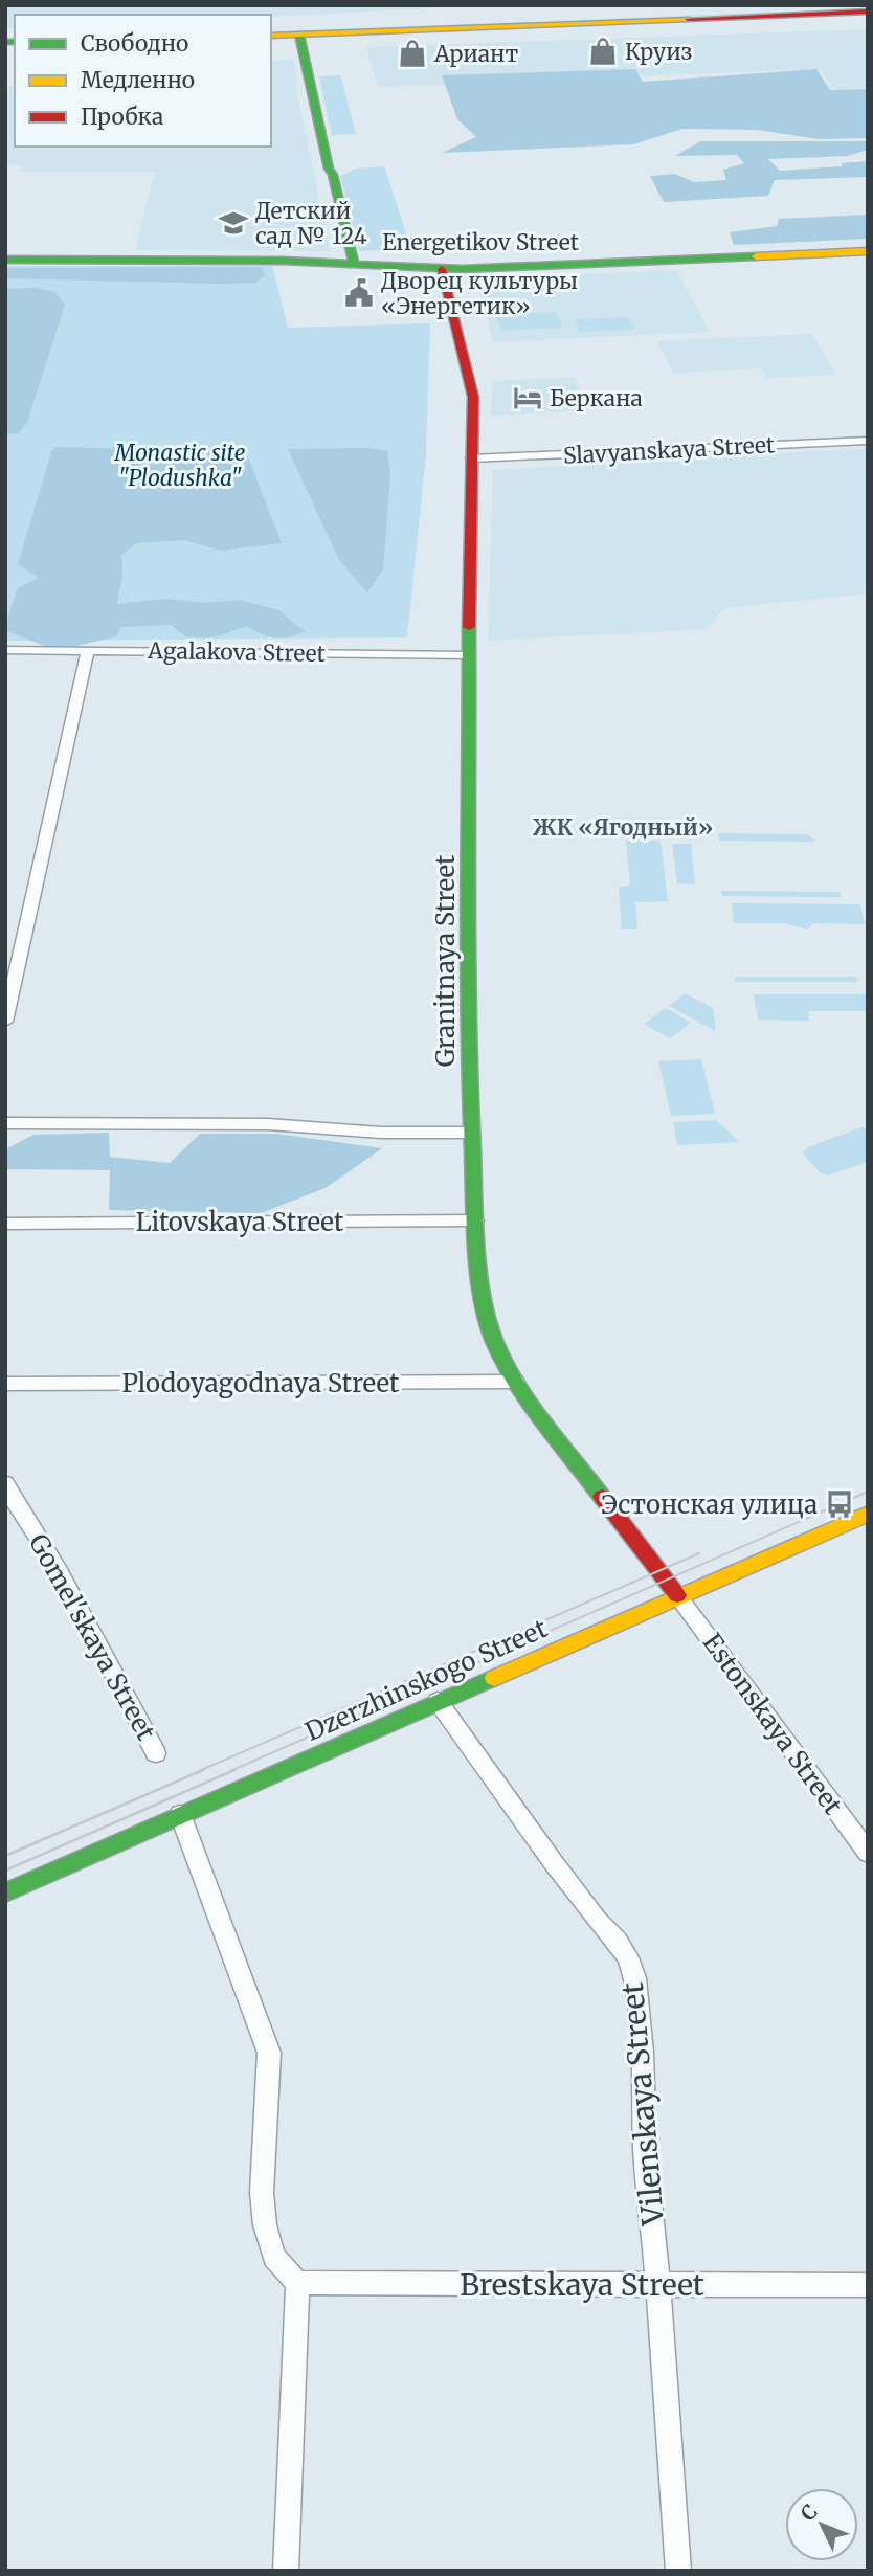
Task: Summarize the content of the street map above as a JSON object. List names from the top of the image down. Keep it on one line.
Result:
{"streets":{"street":["Energetikov Street","Slavyanskaya Street","Agalakova Street","Granitnaya Street","Litovskaya Street","Plodoyagodnaya Street","Gomel'skaya Street","Dzerzhinskogo Street","Estonskaya Street","Vilenskaya Street","Brestskaya Street"]},"crossings":[["Energetikov Street","Granitnaya Street"],["Slavyanskaya Street","Granitnaya Street"],["Agalakova Street","Granitnaya Street"],["Granitnaya Street","Litovskaya Street"],["Granitnaya Street","Plodoyagodnaya Street"],["Granitnaya Street","Dzerzhinskogo Street"],["Granitnaya Street","Estonskaya Street"],["Dzerzhinskogo Street","Estonskaya Street"],["Dzerzhinskogo Street","Vilenskaya Street"],["Vilenskaya Street","Brestskaya Street"]],"districts":["ЖК «Ягодный»"],"parks":["Monastic site \"Plodushka\""],"places":{"shop":["Круиз","Ариант"],"school or university":["Детский сад № 124"],"public building":["Дворец культуры «Энергетик»"],"hotel":["Беркана"],"bus stop":["Эстонская улица"]},"legend":["Свободно","Медленно","Пробка"],"north":"top left"}
